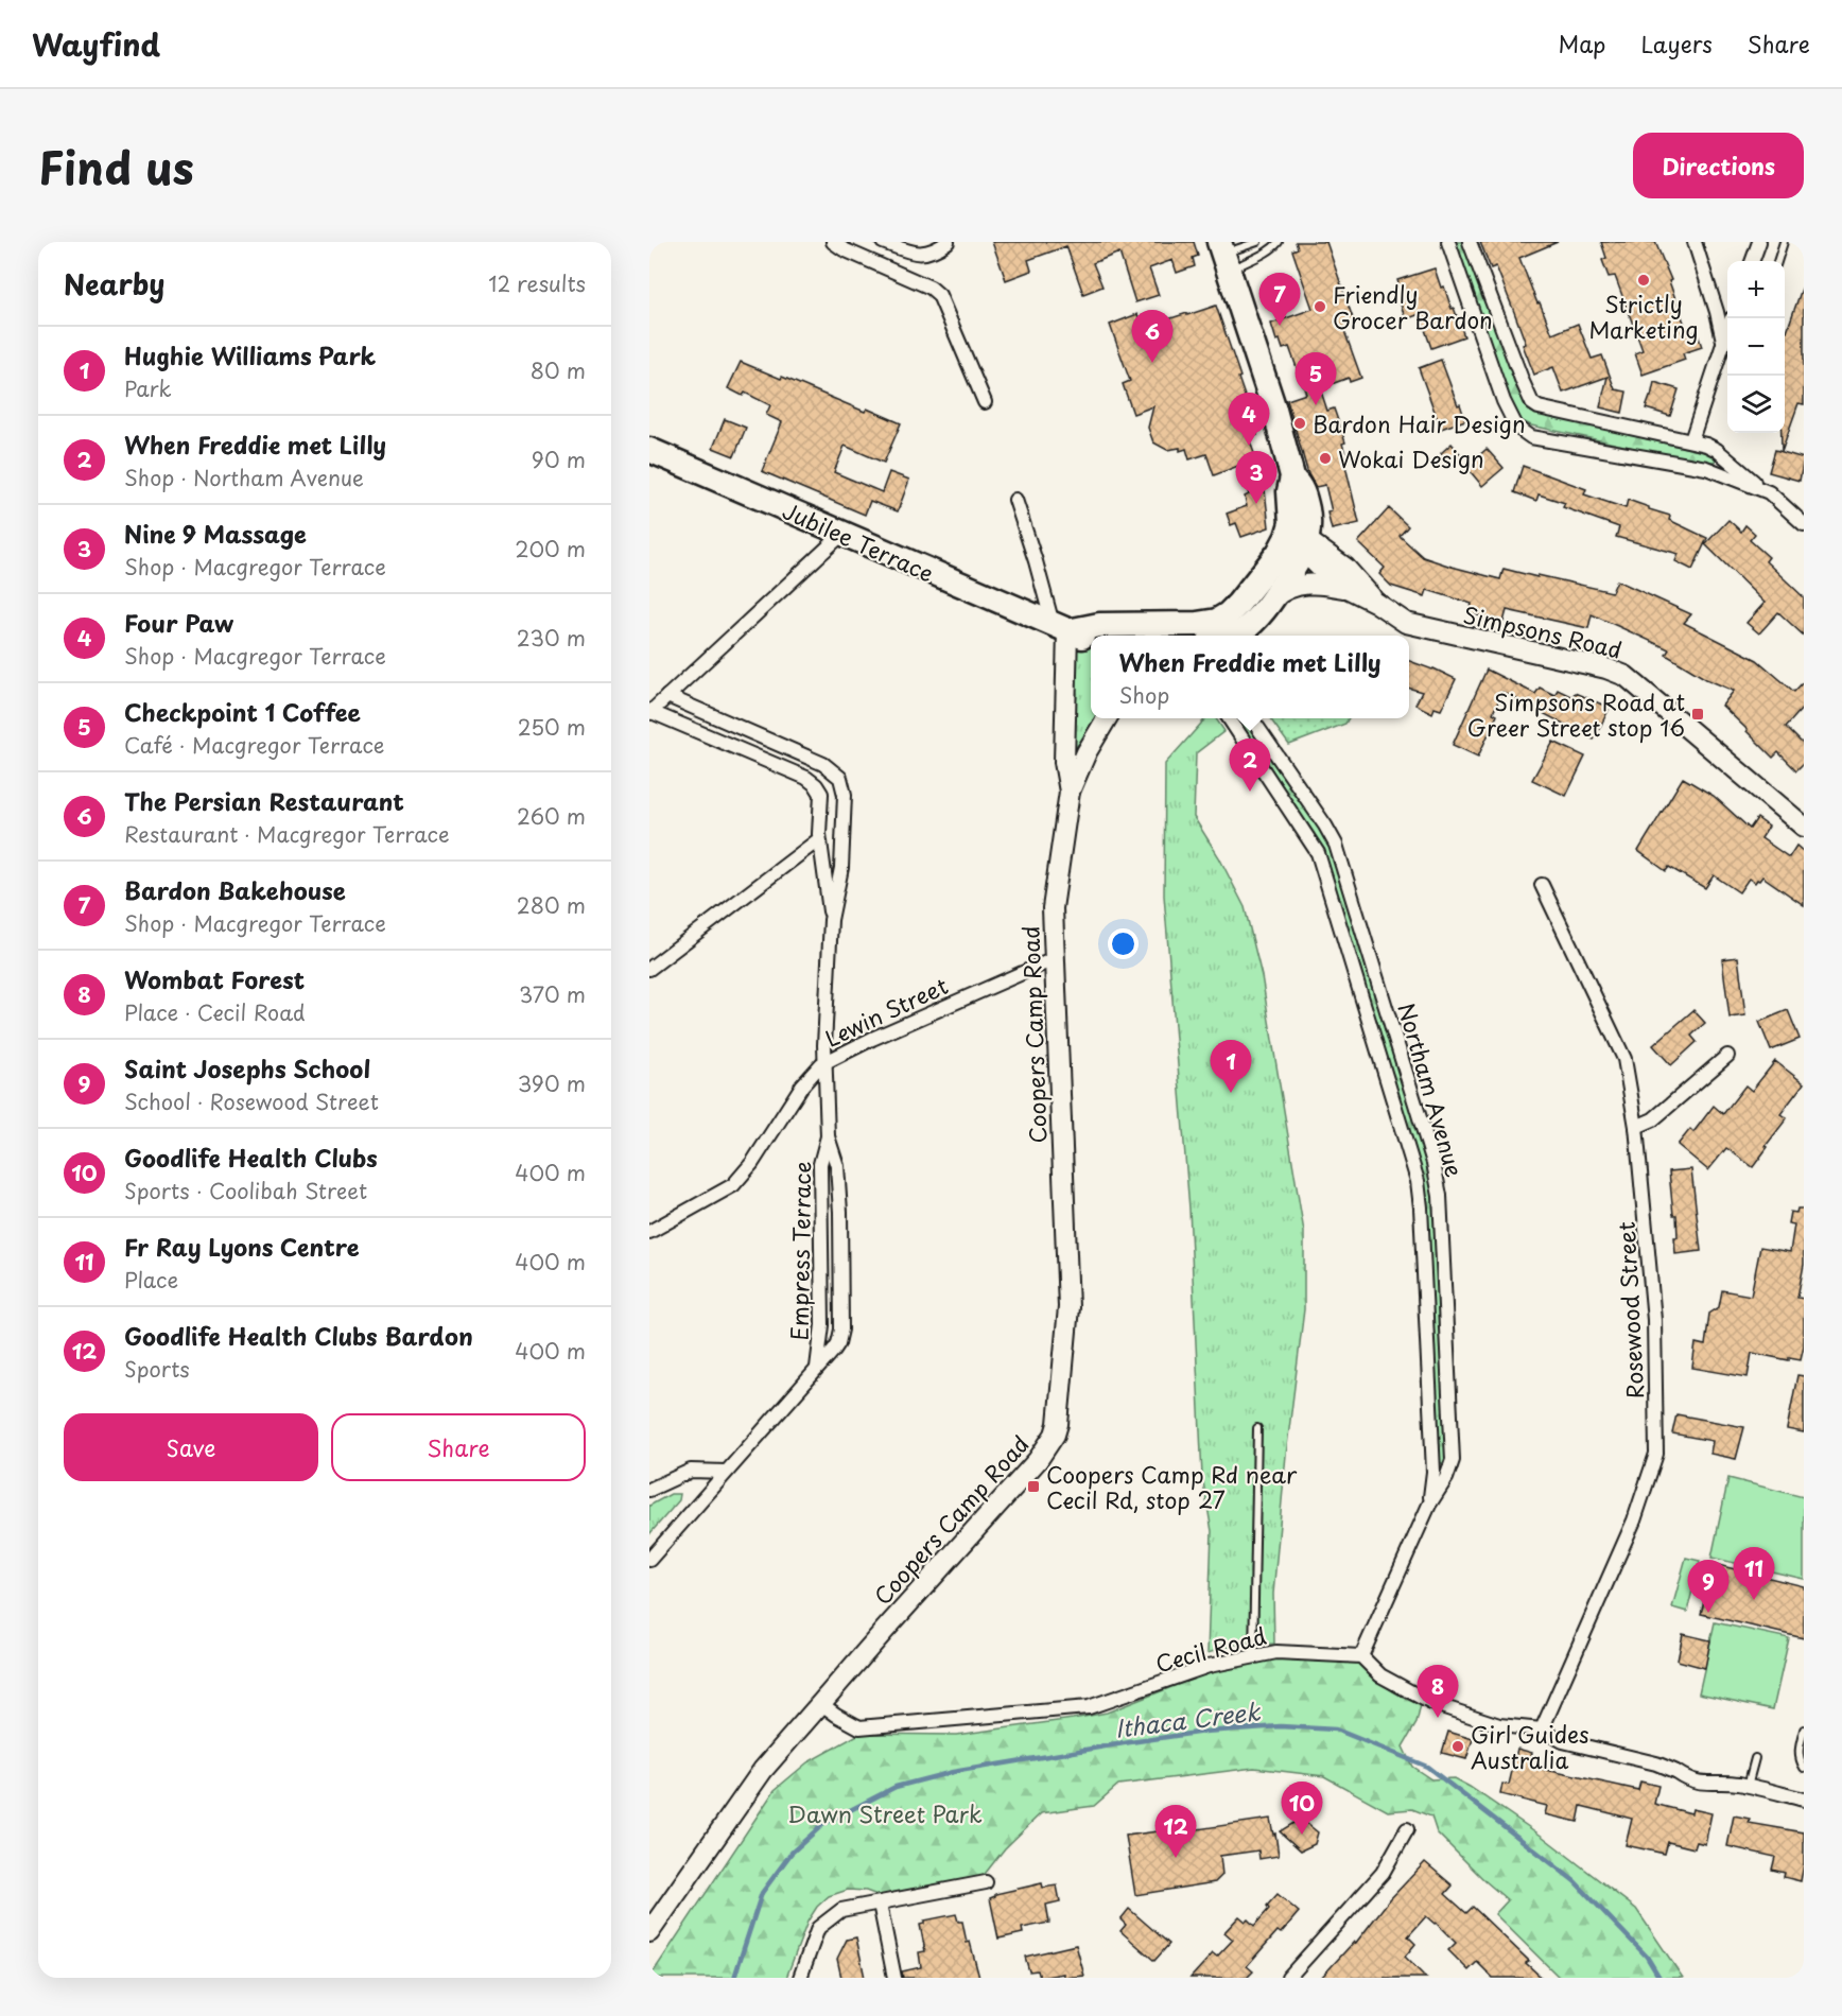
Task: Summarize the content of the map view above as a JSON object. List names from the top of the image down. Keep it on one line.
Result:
{"streets":{"highway":["Jubilee Terrace"],"main road":["Simpsons Road","Coopers Camp Road"],"street":["Lewin Street","Northam Avenue","Empress Terrace","Rosewood Street","Cecil Road"]},"crossings":[["Jubilee Terrace","Coopers Camp Road"],["Lewin Street","Coopers Camp Road"],["Lewin Street","Empress Terrace"],["Coopers Camp Road","Cecil Road"],["Northam Avenue","Cecil Road"]],"water":["Ithaca Creek"],"parks":["Dawn Street Park"],"places":{"other":["Strictly Marketing","Friendly Grocer Bardon","Bardon Hair Design","Wokai Design","Girl Guides Australia"],"transit":["Simpsons Road at Greer Street stop 16","Coopers Camp Rd near Cecil Rd, stop 27"]},"page":{"header":"Wayfind","nav":["Map","Layers","Share"],"title":"Find us","buttons":["Directions",["Save","Share"]],"heading":["Nearby","12 results"],"map_buttons":["+","−"],"pins":["7","6","5","4","3","2","1","11","9","8","10","12"],"list":[{"mark":"1","name":"Hughie Williams Park","note":"Park","value":"80 m"},{"mark":"2","name":"When Freddie met Lilly","note":"Shop · Northam Avenue","value":"90 m"},{"mark":"3","name":"Nine 9 Massage","note":"Shop · Macgregor Terrace","value":"200 m"},{"mark":"4","name":"Four Paw","note":"Shop · Macgregor Terrace","value":"230 m"},{"mark":"5","name":"Checkpoint 1 Coffee","note":"Café · Macgregor Terrace","value":"250 m"},{"mark":"6","name":"The Persian Restaurant","note":"Restaurant · Macgregor Terrace","value":"260 m"},{"mark":"7","name":"Bardon Bakehouse","note":"Shop · Macgregor Terrace","value":"280 m"},{"mark":"8","name":"Wombat Forest","note":"Place · Cecil Road","value":"370 m"},{"mark":"9","name":"Saint Josephs School","note":"School · Rosewood Street","value":"390 m"},{"mark":"10","name":"Goodlife Health Clubs","note":"Sports · Coolibah Street","value":"400 m"},{"mark":"11","name":"Fr Ray Lyons Centre","note":"Place","value":"400 m"},{"mark":"12","name":"Goodlife Health Clubs Bardon","note":"Sports","value":"400 m"}],"popup":["When Freddie met Lilly","Shop"]}}
